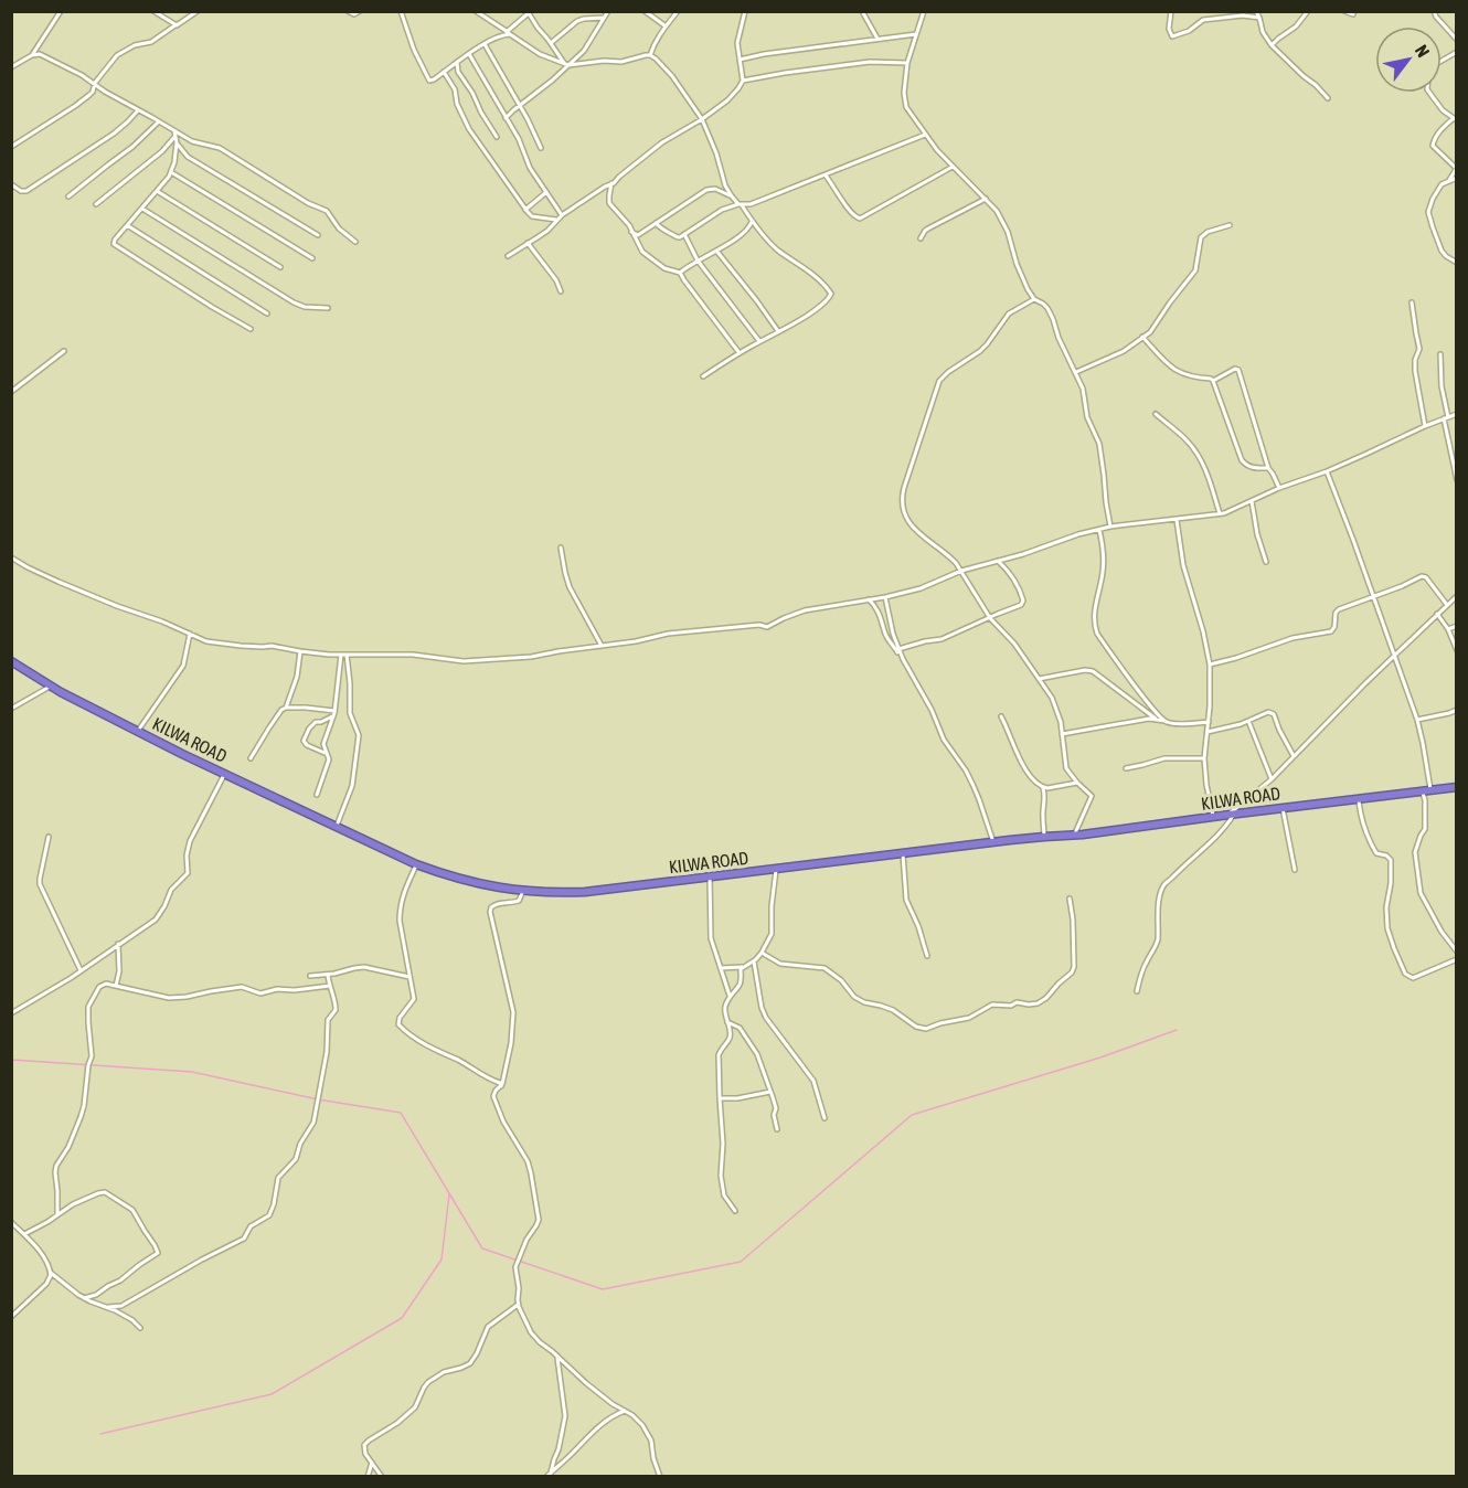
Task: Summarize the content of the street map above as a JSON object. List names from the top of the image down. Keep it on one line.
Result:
{"streets":{"highway":["KILWA ROAD"]},"north":"top right"}
